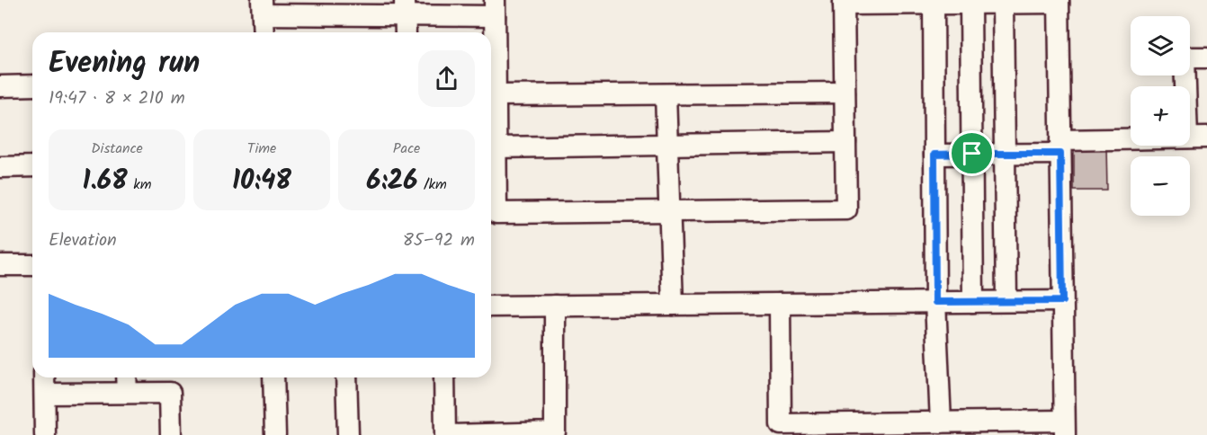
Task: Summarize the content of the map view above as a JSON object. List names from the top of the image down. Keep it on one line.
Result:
{"page":{"map_buttons":["+","−"],"heading":["Evening run","19:47 · 8 × 210 m"],"stats":[["Distance","1.68 km"],["Time","10:48"],["Pace","6:26 /km"]],"chart":["Elevation","85–92 m"]}}
